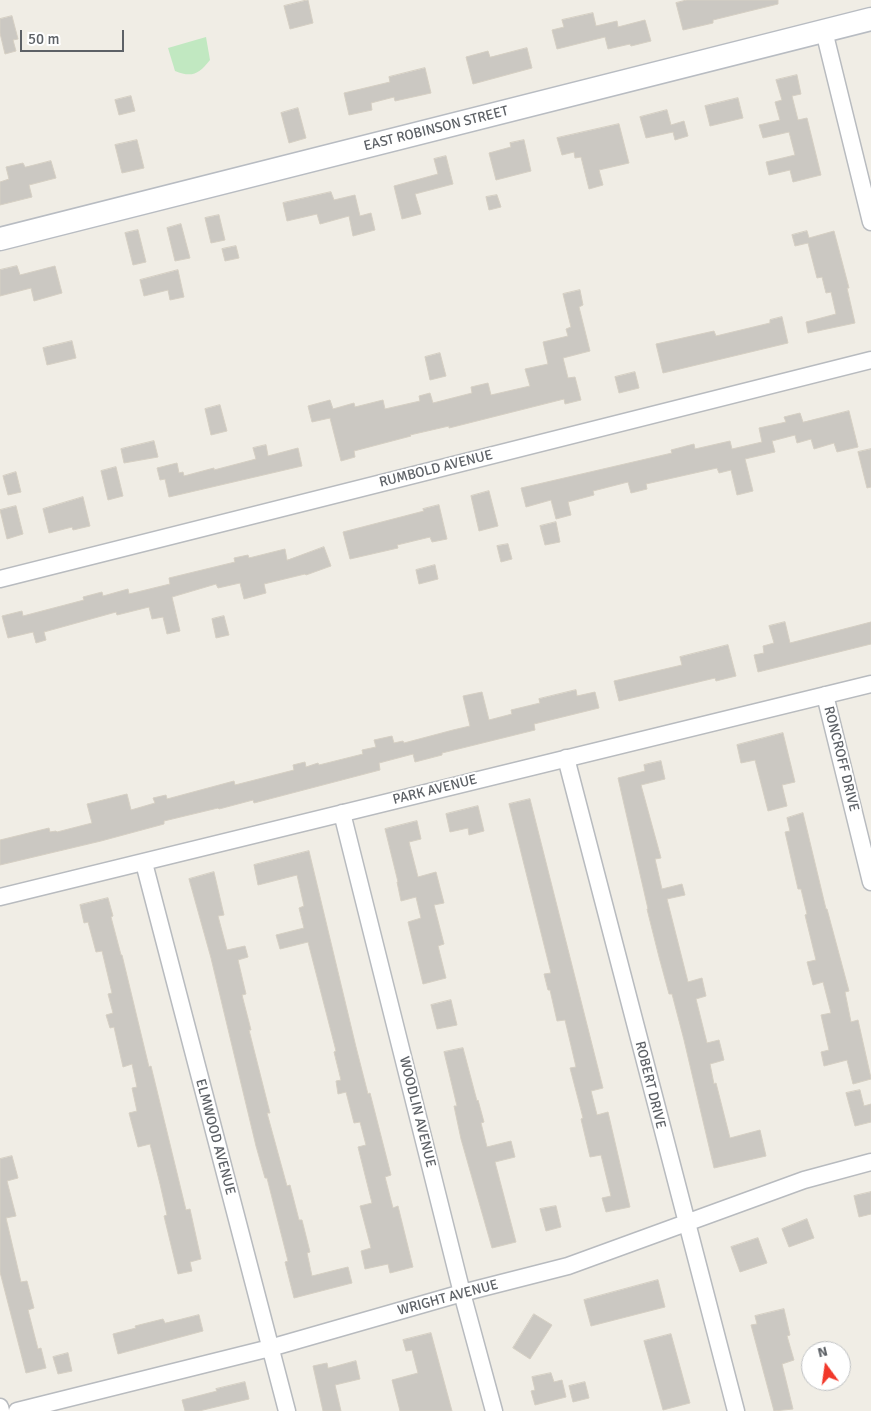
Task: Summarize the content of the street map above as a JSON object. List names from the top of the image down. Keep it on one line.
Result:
{"streets":{"street":["EAST ROBINSON STREET","RUMBOLD AVENUE","RONCROFF DRIVE","PARK AVENUE","ROBERT DRIVE","WOODLIN AVENUE","ELMWOOD AVENUE","WRIGHT AVENUE"]},"crossings":[["RONCROFF DRIVE","PARK AVENUE"],["PARK AVENUE","ROBERT DRIVE"],["PARK AVENUE","WOODLIN AVENUE"],["PARK AVENUE","ELMWOOD AVENUE"],["ROBERT DRIVE","WRIGHT AVENUE"],["WOODLIN AVENUE","WRIGHT AVENUE"],["ELMWOOD AVENUE","WRIGHT AVENUE"]],"scale_bar":"50 m","north":"top"}
